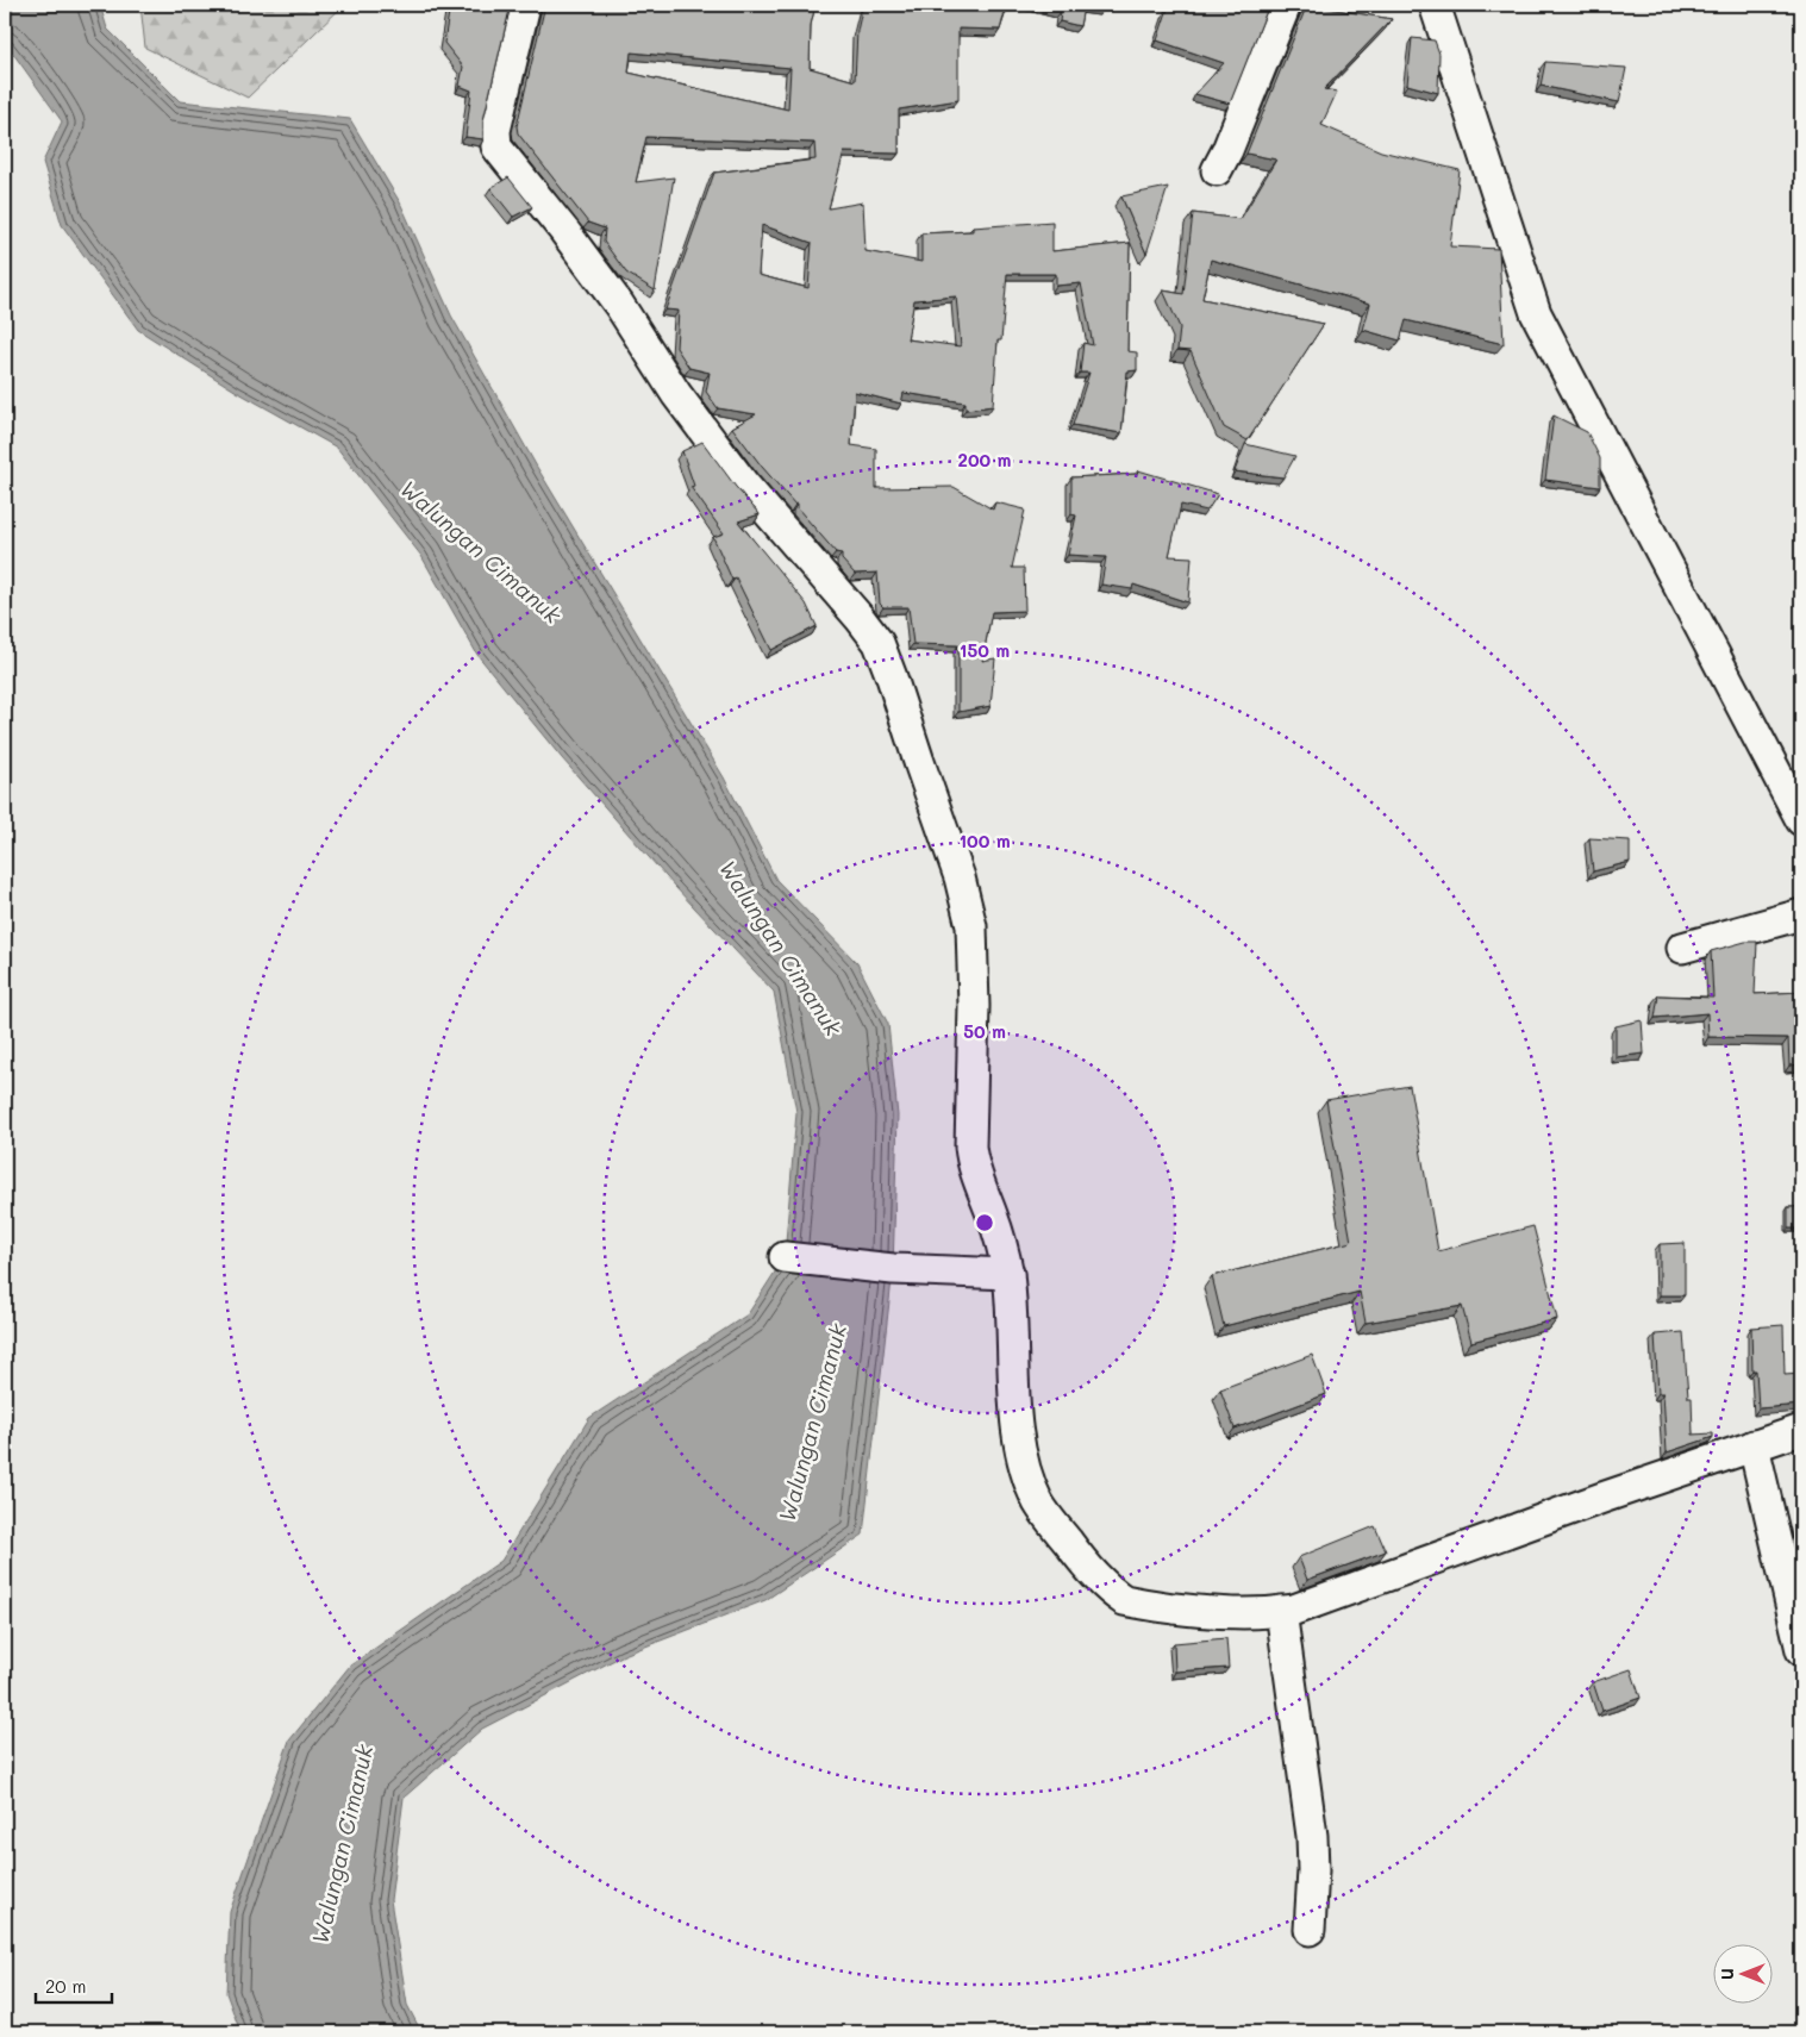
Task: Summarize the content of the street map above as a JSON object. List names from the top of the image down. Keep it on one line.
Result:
{"water":["Walungan Cimanuk"],"scale_bar":"20 m","north":"left","rings":["200 m","150 m","100 m","50 m"]}
